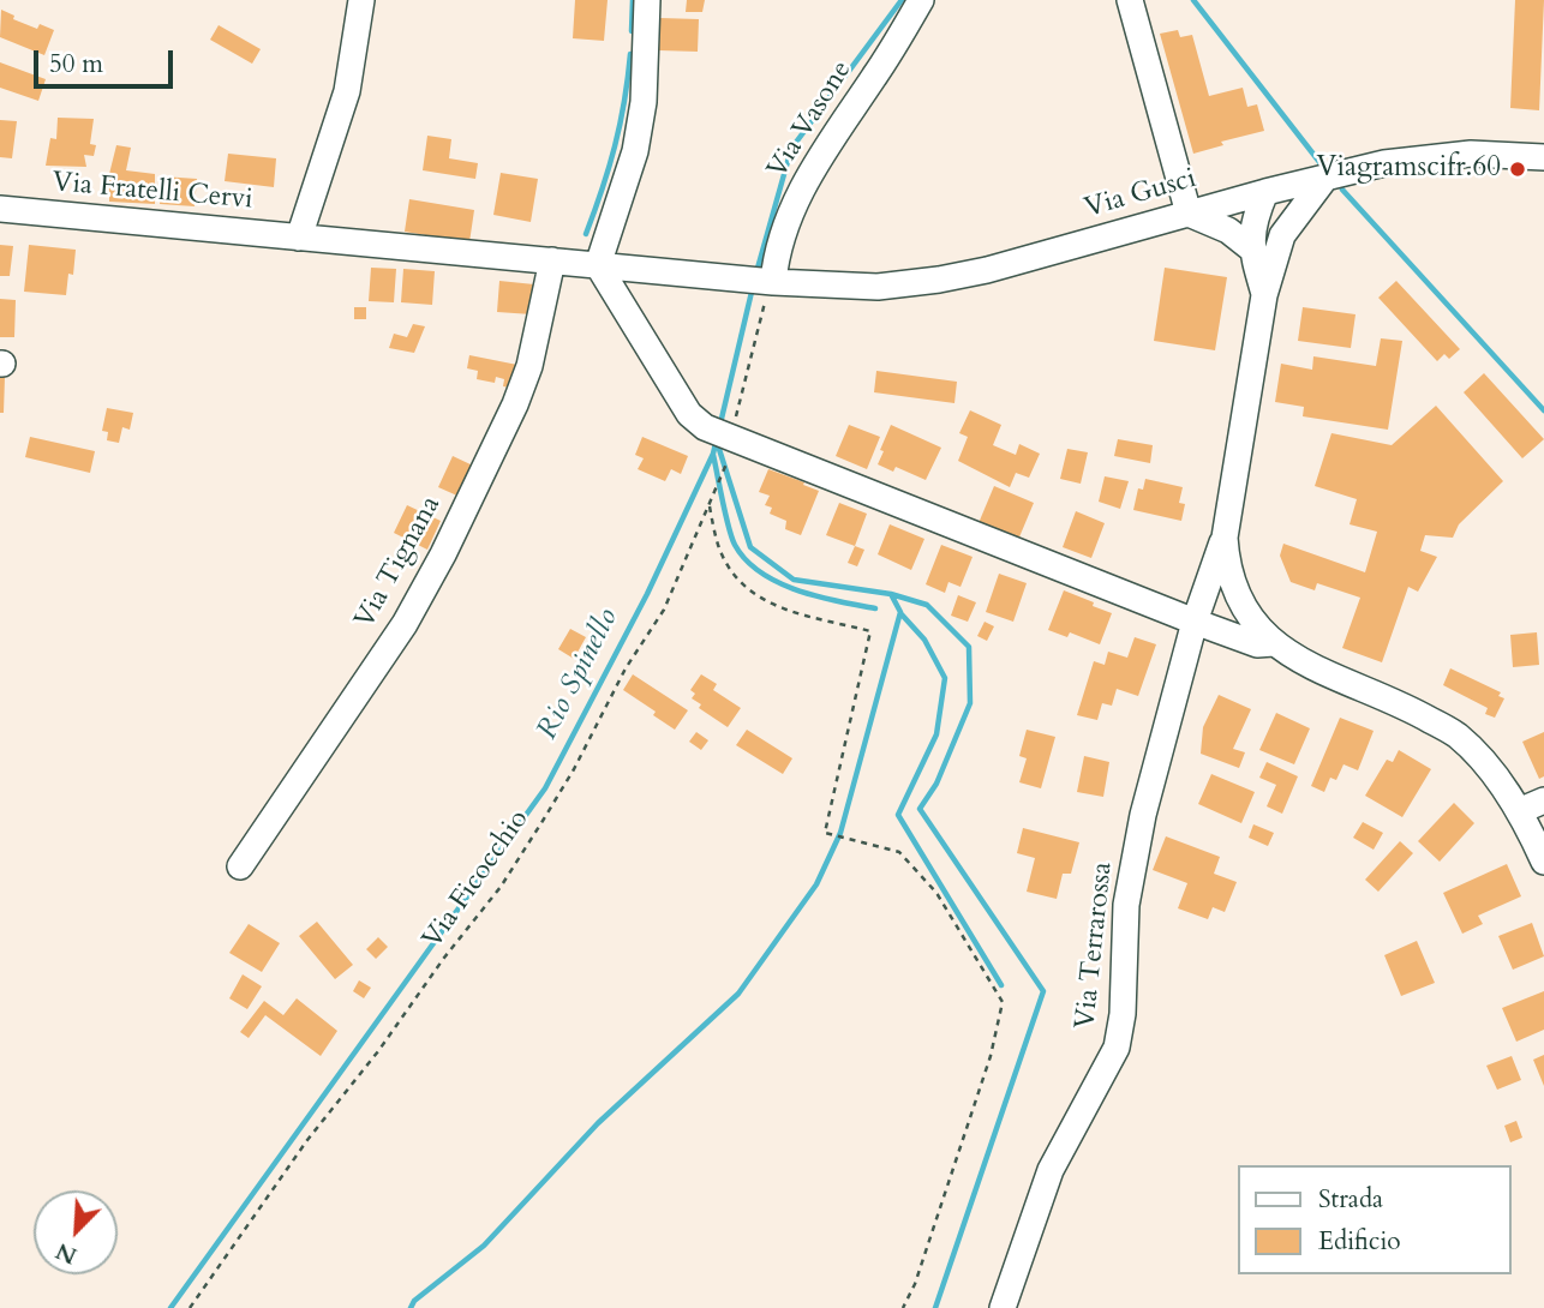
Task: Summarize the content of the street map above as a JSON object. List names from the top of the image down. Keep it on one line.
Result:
{"streets":{"street":["Via Vasone","Via Fratelli Cervi","Via Gusci","Via Tignana","Via Terrarossa"],"path":["Via Ficocchio"]},"crossings":[["Via Vasone","Via Fratelli Cervi"],["Via Vasone","Via Gusci"],["Via Vasone","Via Ficocchio"],["Via Fratelli Cervi","Via Gusci"],["Via Fratelli Cervi","Via Tignana"],["Via Fratelli Cervi","Via Ficocchio"],["Via Gusci","Via Ficocchio"]],"water":["Rio Spinello"],"places":["Viagramscifr.60"],"legend":["Strada","Edificio"],"scale_bar":"50 m","north":"bottom left"}
